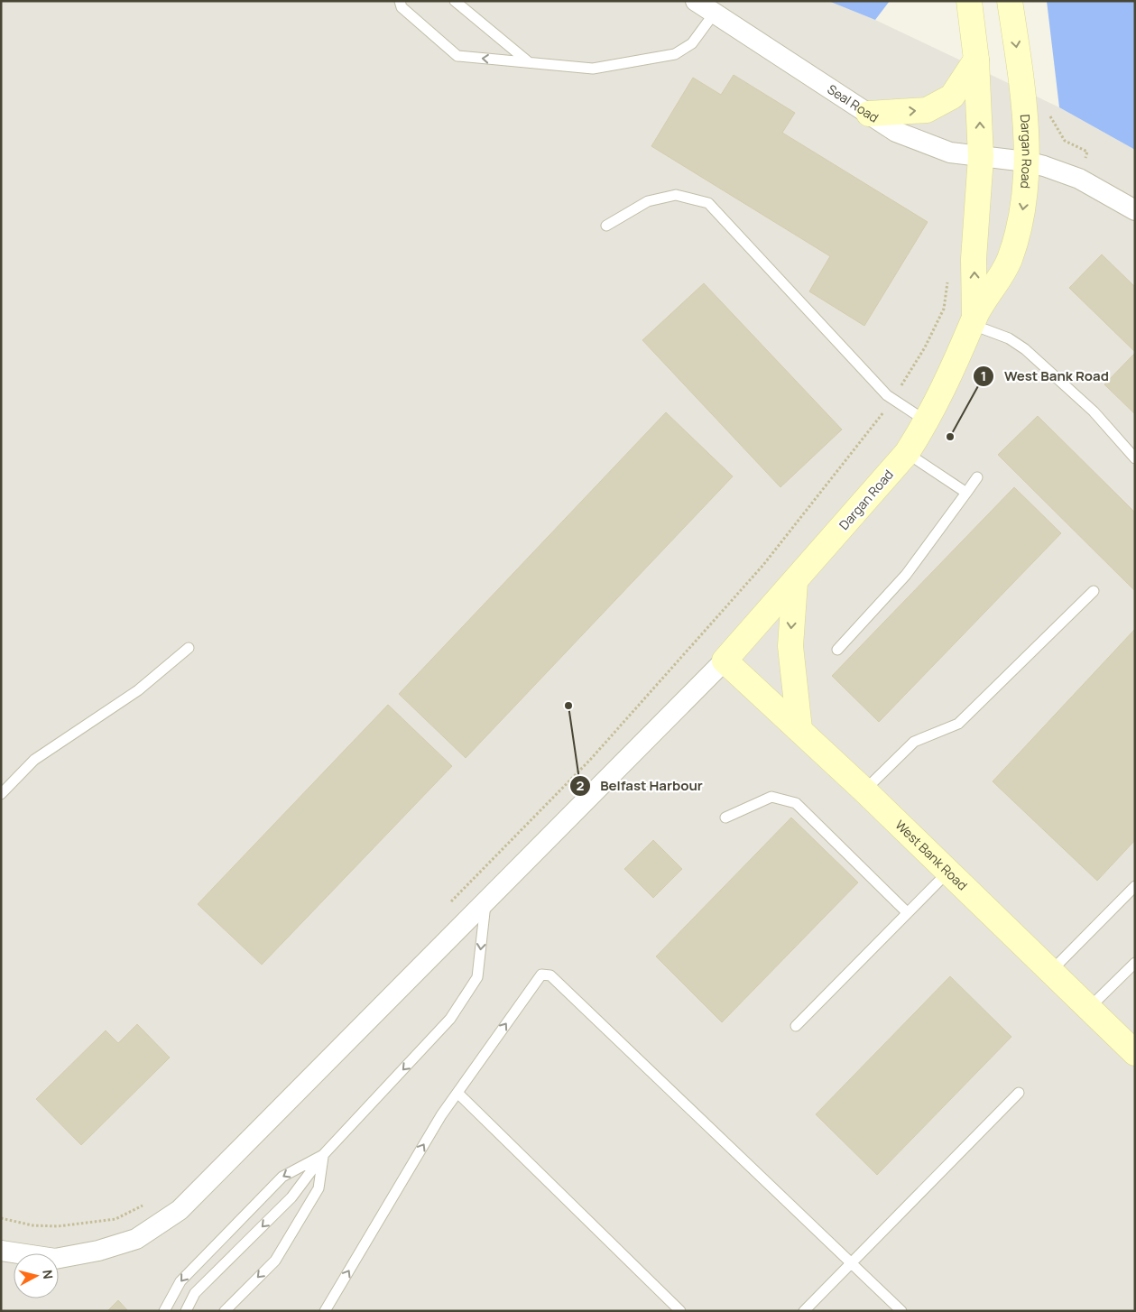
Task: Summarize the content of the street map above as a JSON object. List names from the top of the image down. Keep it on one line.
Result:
{"streets":{"street":["Seal Road","Dargan Road","West Bank Road"]},"crossings":[["Seal Road","Dargan Road"],["Dargan Road","West Bank Road"]],"places":["West Bank Road","Belfast Harbour"],"north":"right"}
